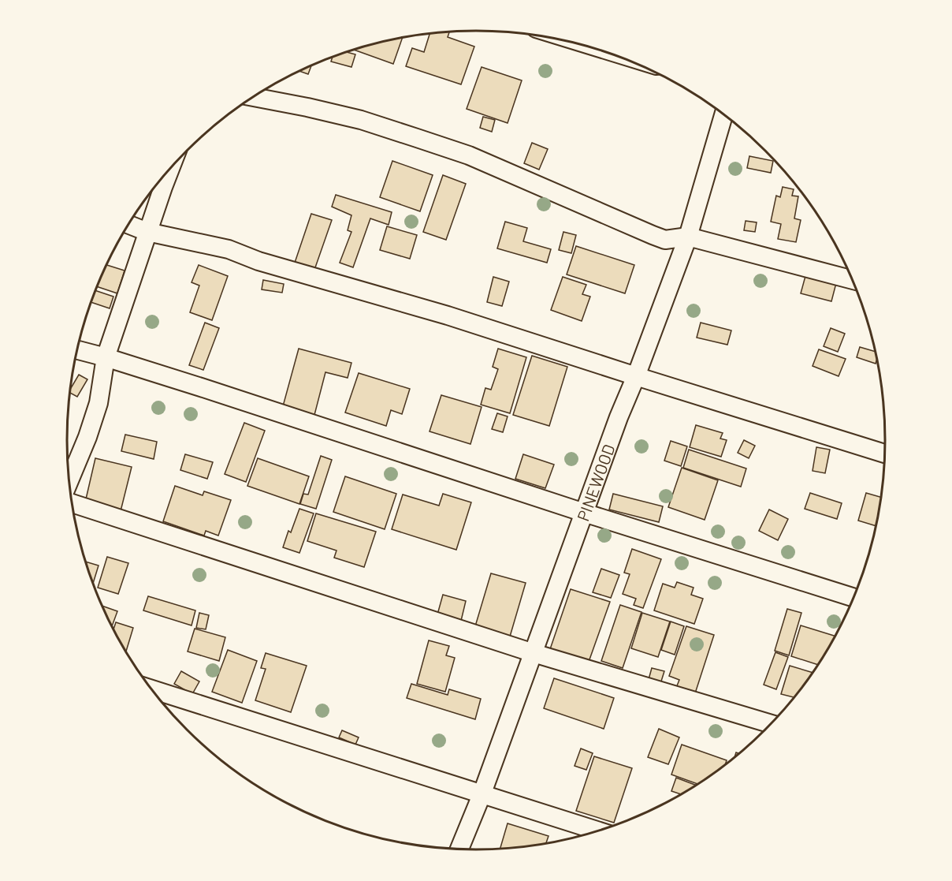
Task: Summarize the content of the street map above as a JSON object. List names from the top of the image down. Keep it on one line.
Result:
{"streets":{"street":["PINEWOOD"]}}
